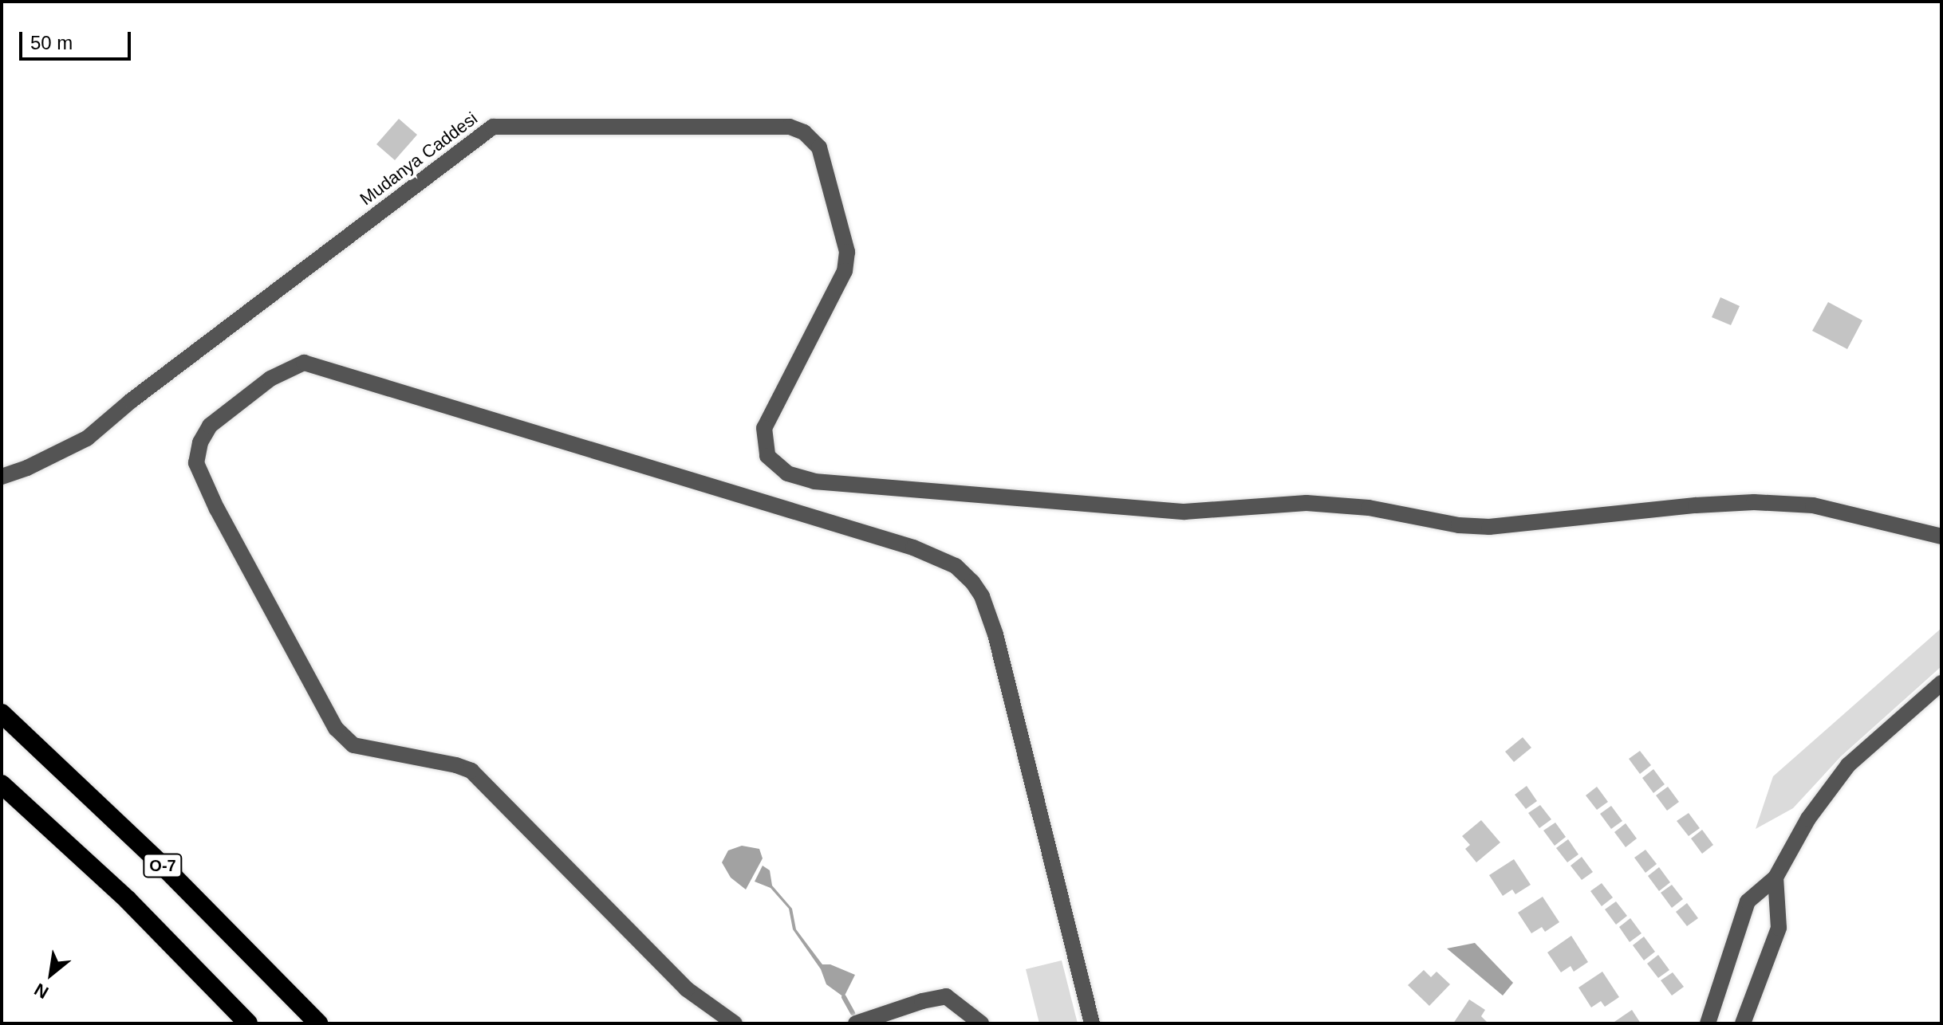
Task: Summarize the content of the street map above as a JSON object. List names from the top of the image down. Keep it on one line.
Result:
{"streets":{"highway":["O-7"],"street":["Mudanya Caddesi"]},"scale_bar":"50 m","north":"bottom left"}
